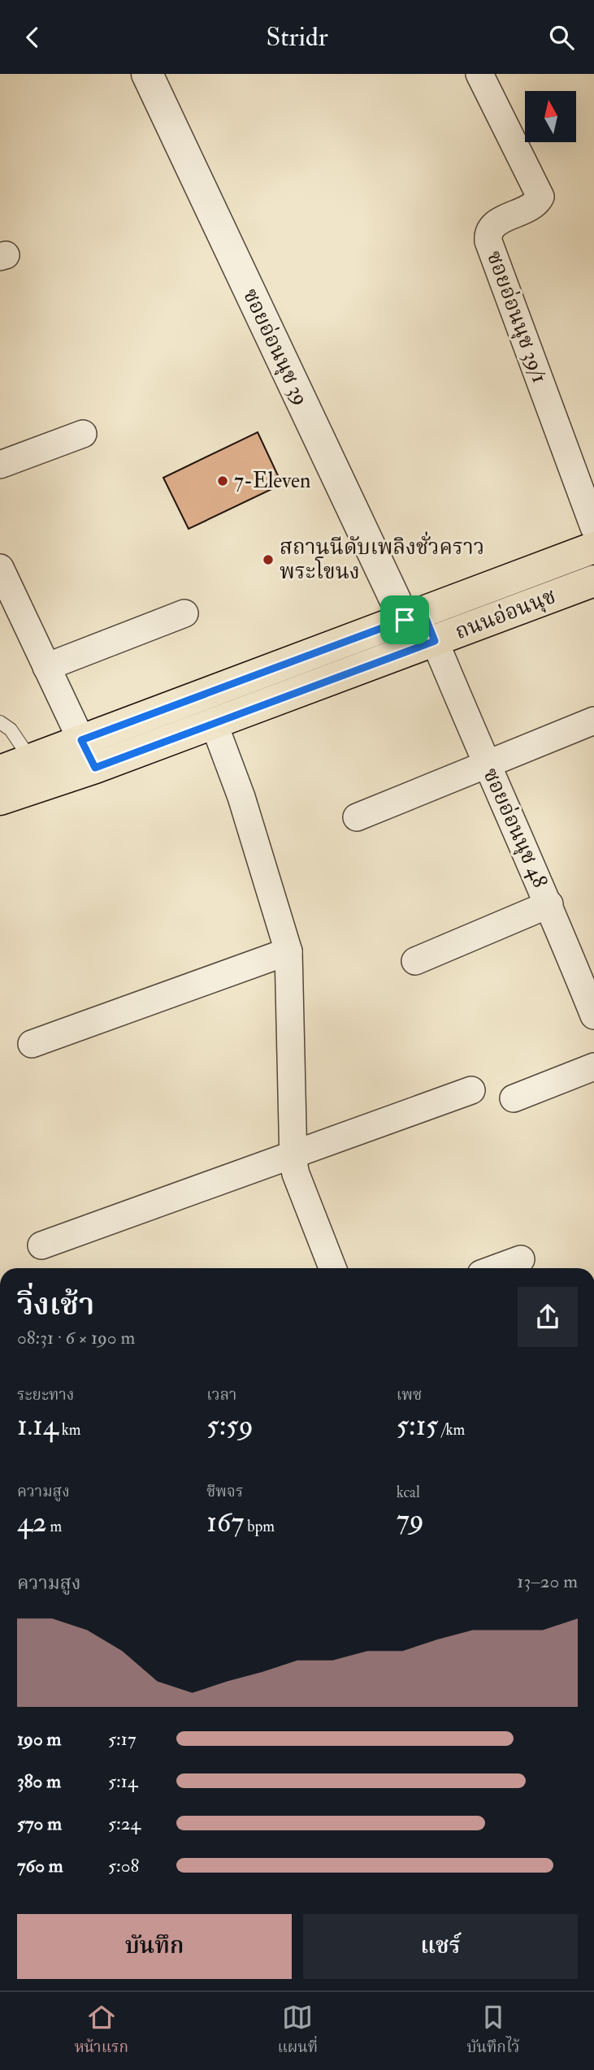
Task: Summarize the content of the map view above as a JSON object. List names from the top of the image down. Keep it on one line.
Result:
{"streets":{"main road":["ถนนอ่อนนุช"],"street":["ซอยอ่อนนุช 39/1","ซอยอ่อนนุช 39","ซอยอ่อนนุช 48"]},"crossings":[["ซอยอ่อนนุช 39","ถนนอ่อนนุช"],["ซอยอ่อนนุช 39","ซอยอ่อนนุช 48"],["ถนนอ่อนนุช","ซอยอ่อนนุช 48"]],"places":["7-Eleven","สถานนีดับเพลิงชั่วคราว พระโขนง"],"north":"top","page":{"header":"Stridr","heading":["วิ่งเช้า","08:31 · 6 × 190 m"],"stats":[["ระยะทาง","1.14 km"],["เวลา","5:59"],["เพซ","5:15 /km"],["ความสูง","42 m"],["ชีพจร","167 bpm"],["kcal","79"]],"chart":["ความสูง","13–20 m"],"list":[{"name":"190 m","note":"5:17"},{"name":"380 m","note":"5:14"},{"name":"570 m","note":"5:24"},{"name":"760 m","note":"5:08"}],"buttons":["บันทึก","แชร์"],"tabs":["หน้าแรก","แผนที่","บันทึกไว้"]}}
